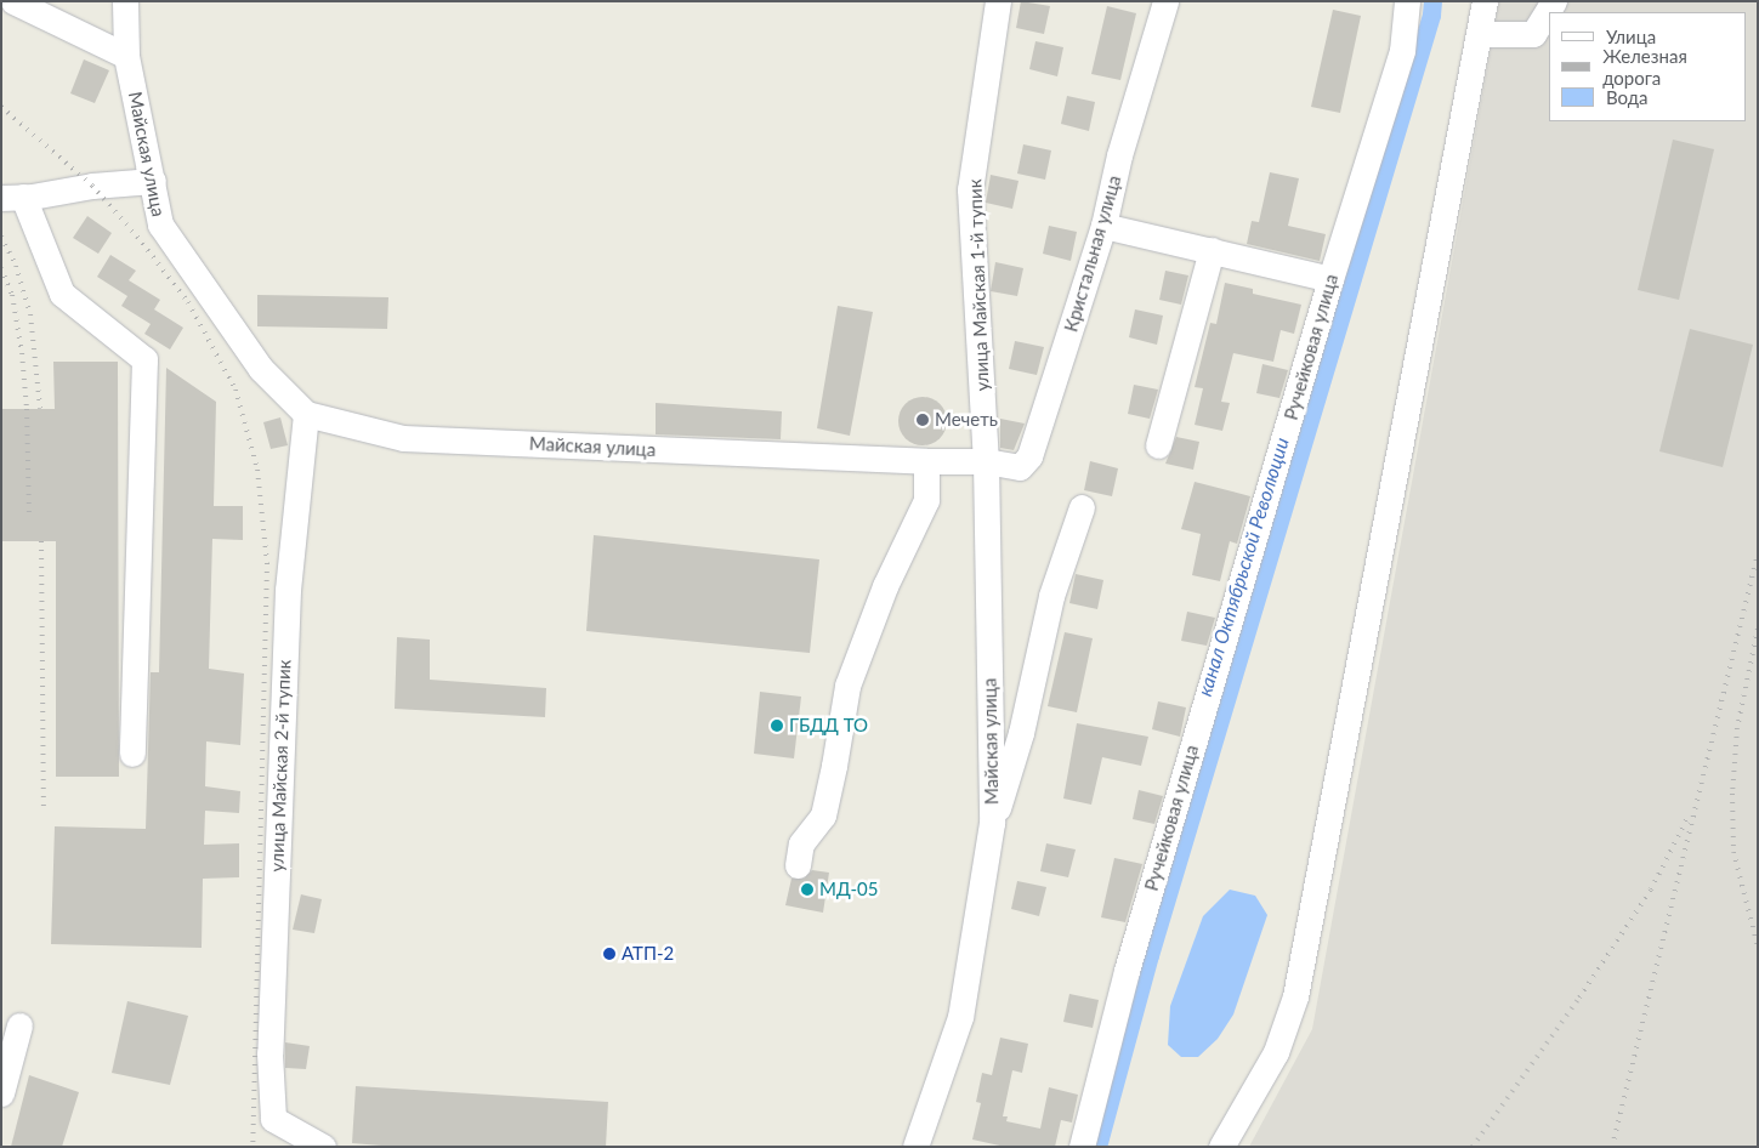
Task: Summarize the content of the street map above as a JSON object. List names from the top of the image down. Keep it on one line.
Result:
{"streets":{"street":["Майская улица","Кристальная улица","улица Майская 1-й тупик","Ручейковая улица","улица Майская 2-й тупик"]},"crossings":[["Майская улица","Кристальная улица"],["Майская улица","улица Майская 1-й тупик"],["Майская улица","улица Майская 2-й тупик"],["Кристальная улица","улица Майская 1-й тупик"]],"water":["канал Октябрьской Революции"],"places":["Мечеть","ГБДД ТО","МД-05","АТП-2"],"legend":["Улица","Железная дорога","Вода"]}
